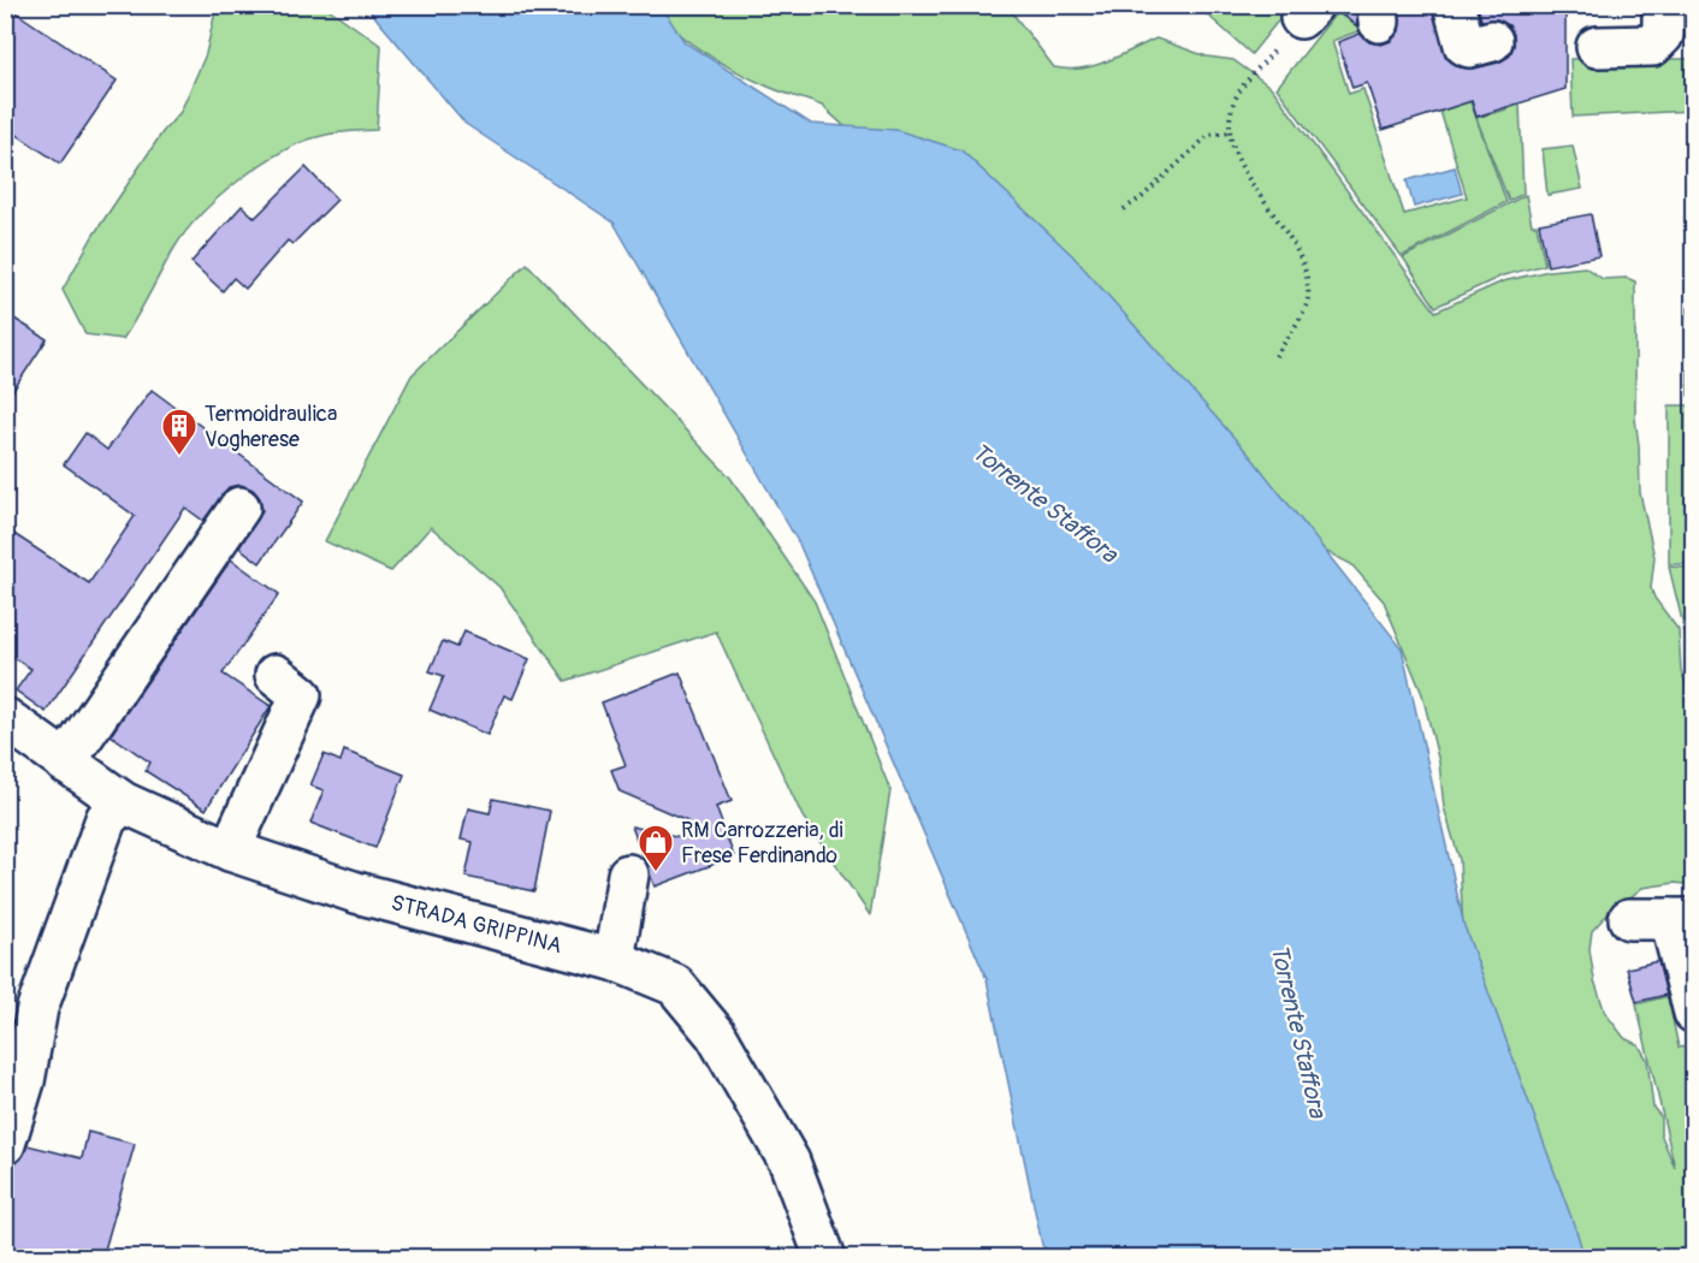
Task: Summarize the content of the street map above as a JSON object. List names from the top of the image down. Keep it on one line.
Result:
{"streets":{"street":["STRADA GRIPPINA"]},"water":["Torrente Staffora"],"places":{"building":["Termoidraulica Vogherese"],"shop":["RM Carrozzeria, di Frese Ferdinando"]}}
